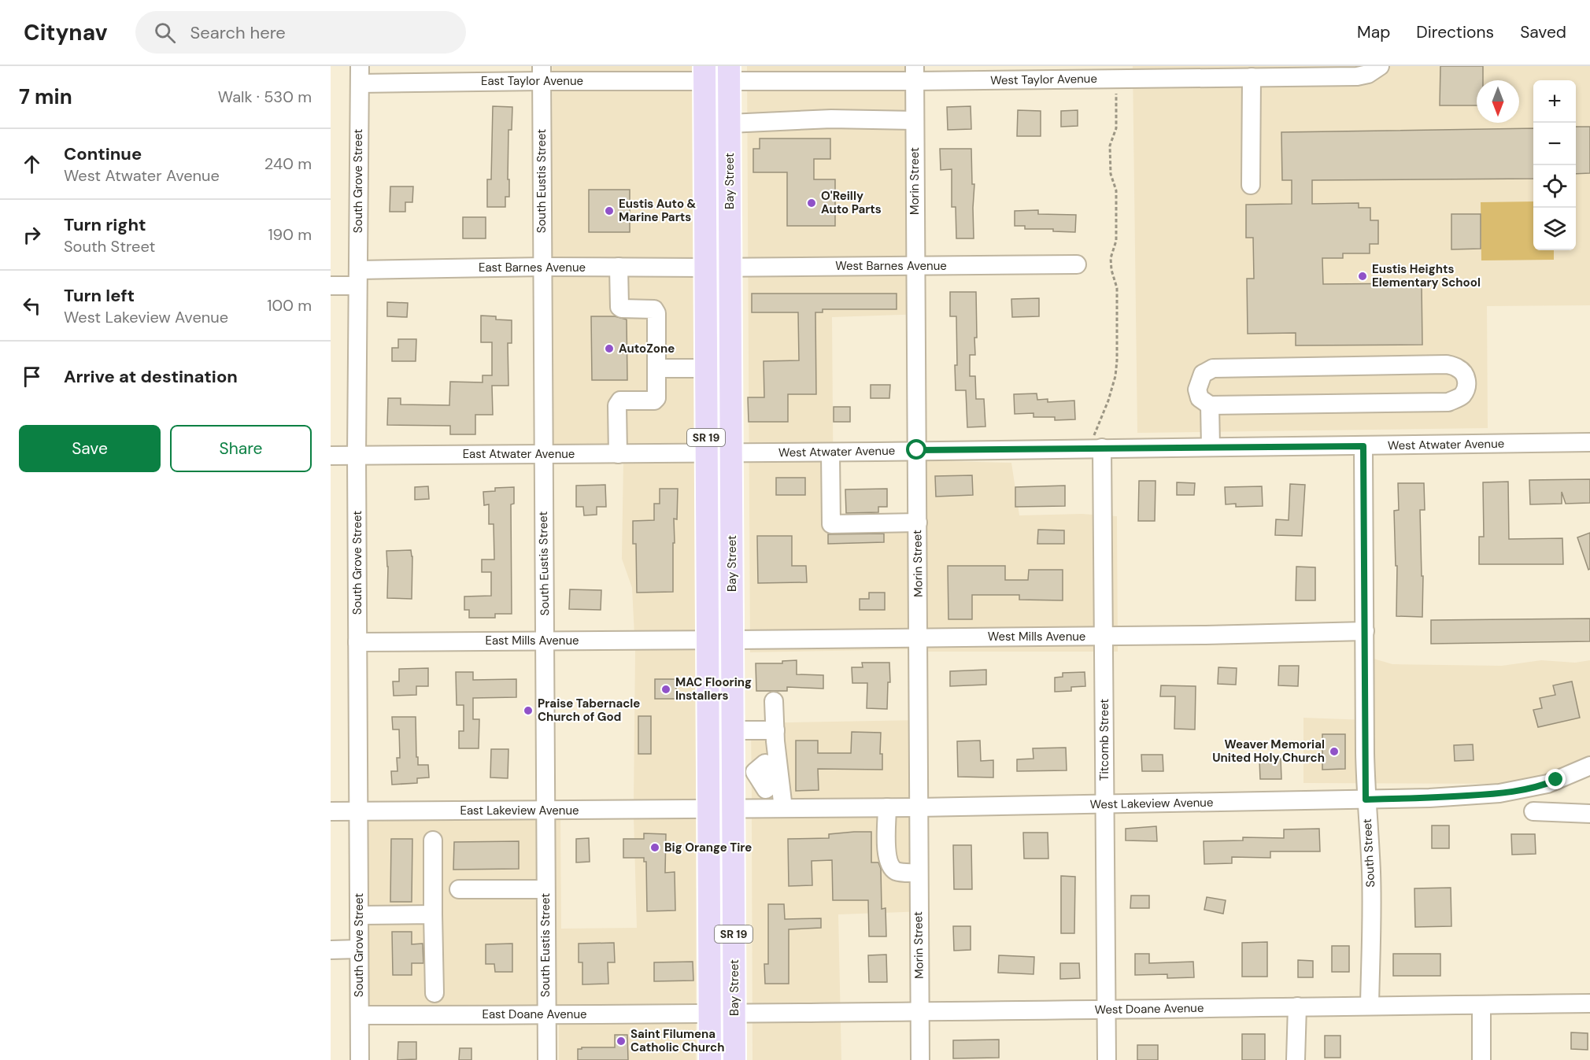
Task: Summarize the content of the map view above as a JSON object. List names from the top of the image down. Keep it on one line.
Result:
{"streets":{"main road":["Bay Street","SR 19"],"street":["West Taylor Avenue","East Taylor Avenue","South Grove Street","South Eustis Street","Morin Street","West Barnes Avenue","East Barnes Avenue","West Atwater Avenue","East Atwater Avenue","West Mills Avenue","East Mills Avenue","Titcomb Street","West Lakeview Avenue","East Lakeview Avenue","South Street","West Doane Avenue","East Doane Avenue"]},"crossings":[["West Taylor Avenue","East Taylor Avenue"],["West Taylor Avenue","Bay Street"],["West Taylor Avenue","Morin Street"],["East Taylor Avenue","South Grove Street"],["East Taylor Avenue","South Eustis Street"],["East Taylor Avenue","Bay Street"],["South Grove Street","East Barnes Avenue"],["South Grove Street","East Atwater Avenue"],["South Grove Street","East Mills Avenue"],["South Grove Street","East Lakeview Avenue"],["South Grove Street","East Doane Avenue"],["South Eustis Street","East Barnes Avenue"],["South Eustis Street","East Atwater Avenue"],["South Eustis Street","East Mills Avenue"],["South Eustis Street","East Lakeview Avenue"],["South Eustis Street","East Doane Avenue"],["Bay Street","West Barnes Avenue"],["Bay Street","East Barnes Avenue"],["Bay Street","West Atwater Avenue"],["Bay Street","East Atwater Avenue"],["Bay Street","West Mills Avenue"],["Bay Street","East Mills Avenue"],["Bay Street","West Lakeview Avenue"],["Bay Street","East Lakeview Avenue"],["Bay Street","West Doane Avenue"],["Bay Street","East Doane Avenue"],["Morin Street","West Barnes Avenue"],["Morin Street","West Atwater Avenue"],["Morin Street","West Mills Avenue"],["Morin Street","West Lakeview Avenue"],["Morin Street","West Doane Avenue"],["West Barnes Avenue","East Barnes Avenue"],["West Atwater Avenue","East Atwater Avenue"],["West Atwater Avenue","Titcomb Street"],["West Atwater Avenue","South Street"],["West Mills Avenue","East Mills Avenue"],["West Mills Avenue","Titcomb Street"],["West Mills Avenue","South Street"],["Titcomb Street","West Lakeview Avenue"],["Titcomb Street","West Doane Avenue"],["West Lakeview Avenue","East Lakeview Avenue"],["West Lakeview Avenue","South Street"],["South Street","West Doane Avenue"],["West Doane Avenue","East Doane Avenue"]],"places":["O'Reilly Auto Parts","Eustis Auto & Marine Parts","Eustis Heights Elementary School","AutoZone","MAC Flooring Installers","Praise Tabernacle Church of God","Weaver Memorial United Holy Church","Big Orange Tire","Saint Filumena Catholic Church"],"north":"bottom","page":{"header":"Citynav","search":"Search here","nav":["Map","Directions","Saved"],"heading":["7 min","Walk · 530 m"],"map_buttons":["+","−"],"list":[["Continue","West Atwater Avenue","240 m"],["Turn right","South Street","190 m"],["Turn left","West Lakeview Avenue","100 m"],"Arrive at destination"],"buttons":["Save","Share"]}}
